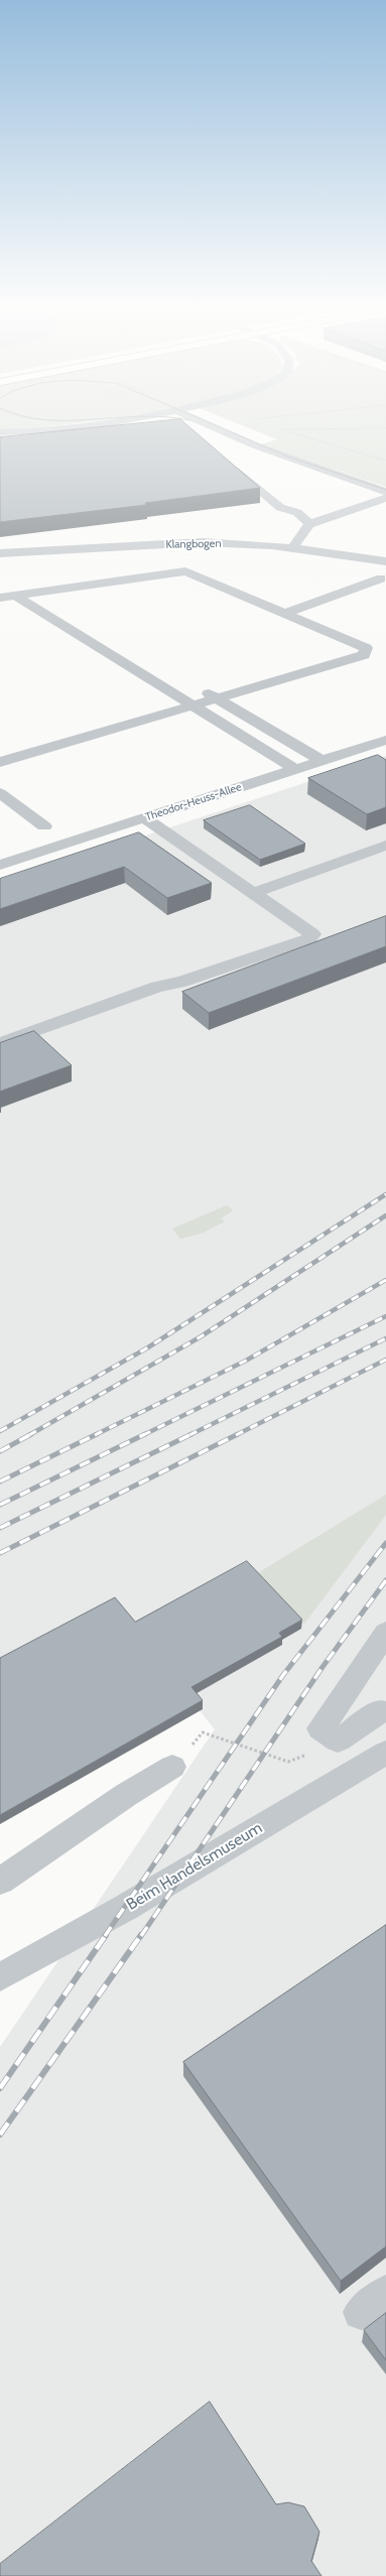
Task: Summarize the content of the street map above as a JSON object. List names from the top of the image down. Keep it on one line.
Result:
{"streets":{"street":["Klangbogen","Theodor-Heuss-Allee","Beim Handelsmuseum"]}}
